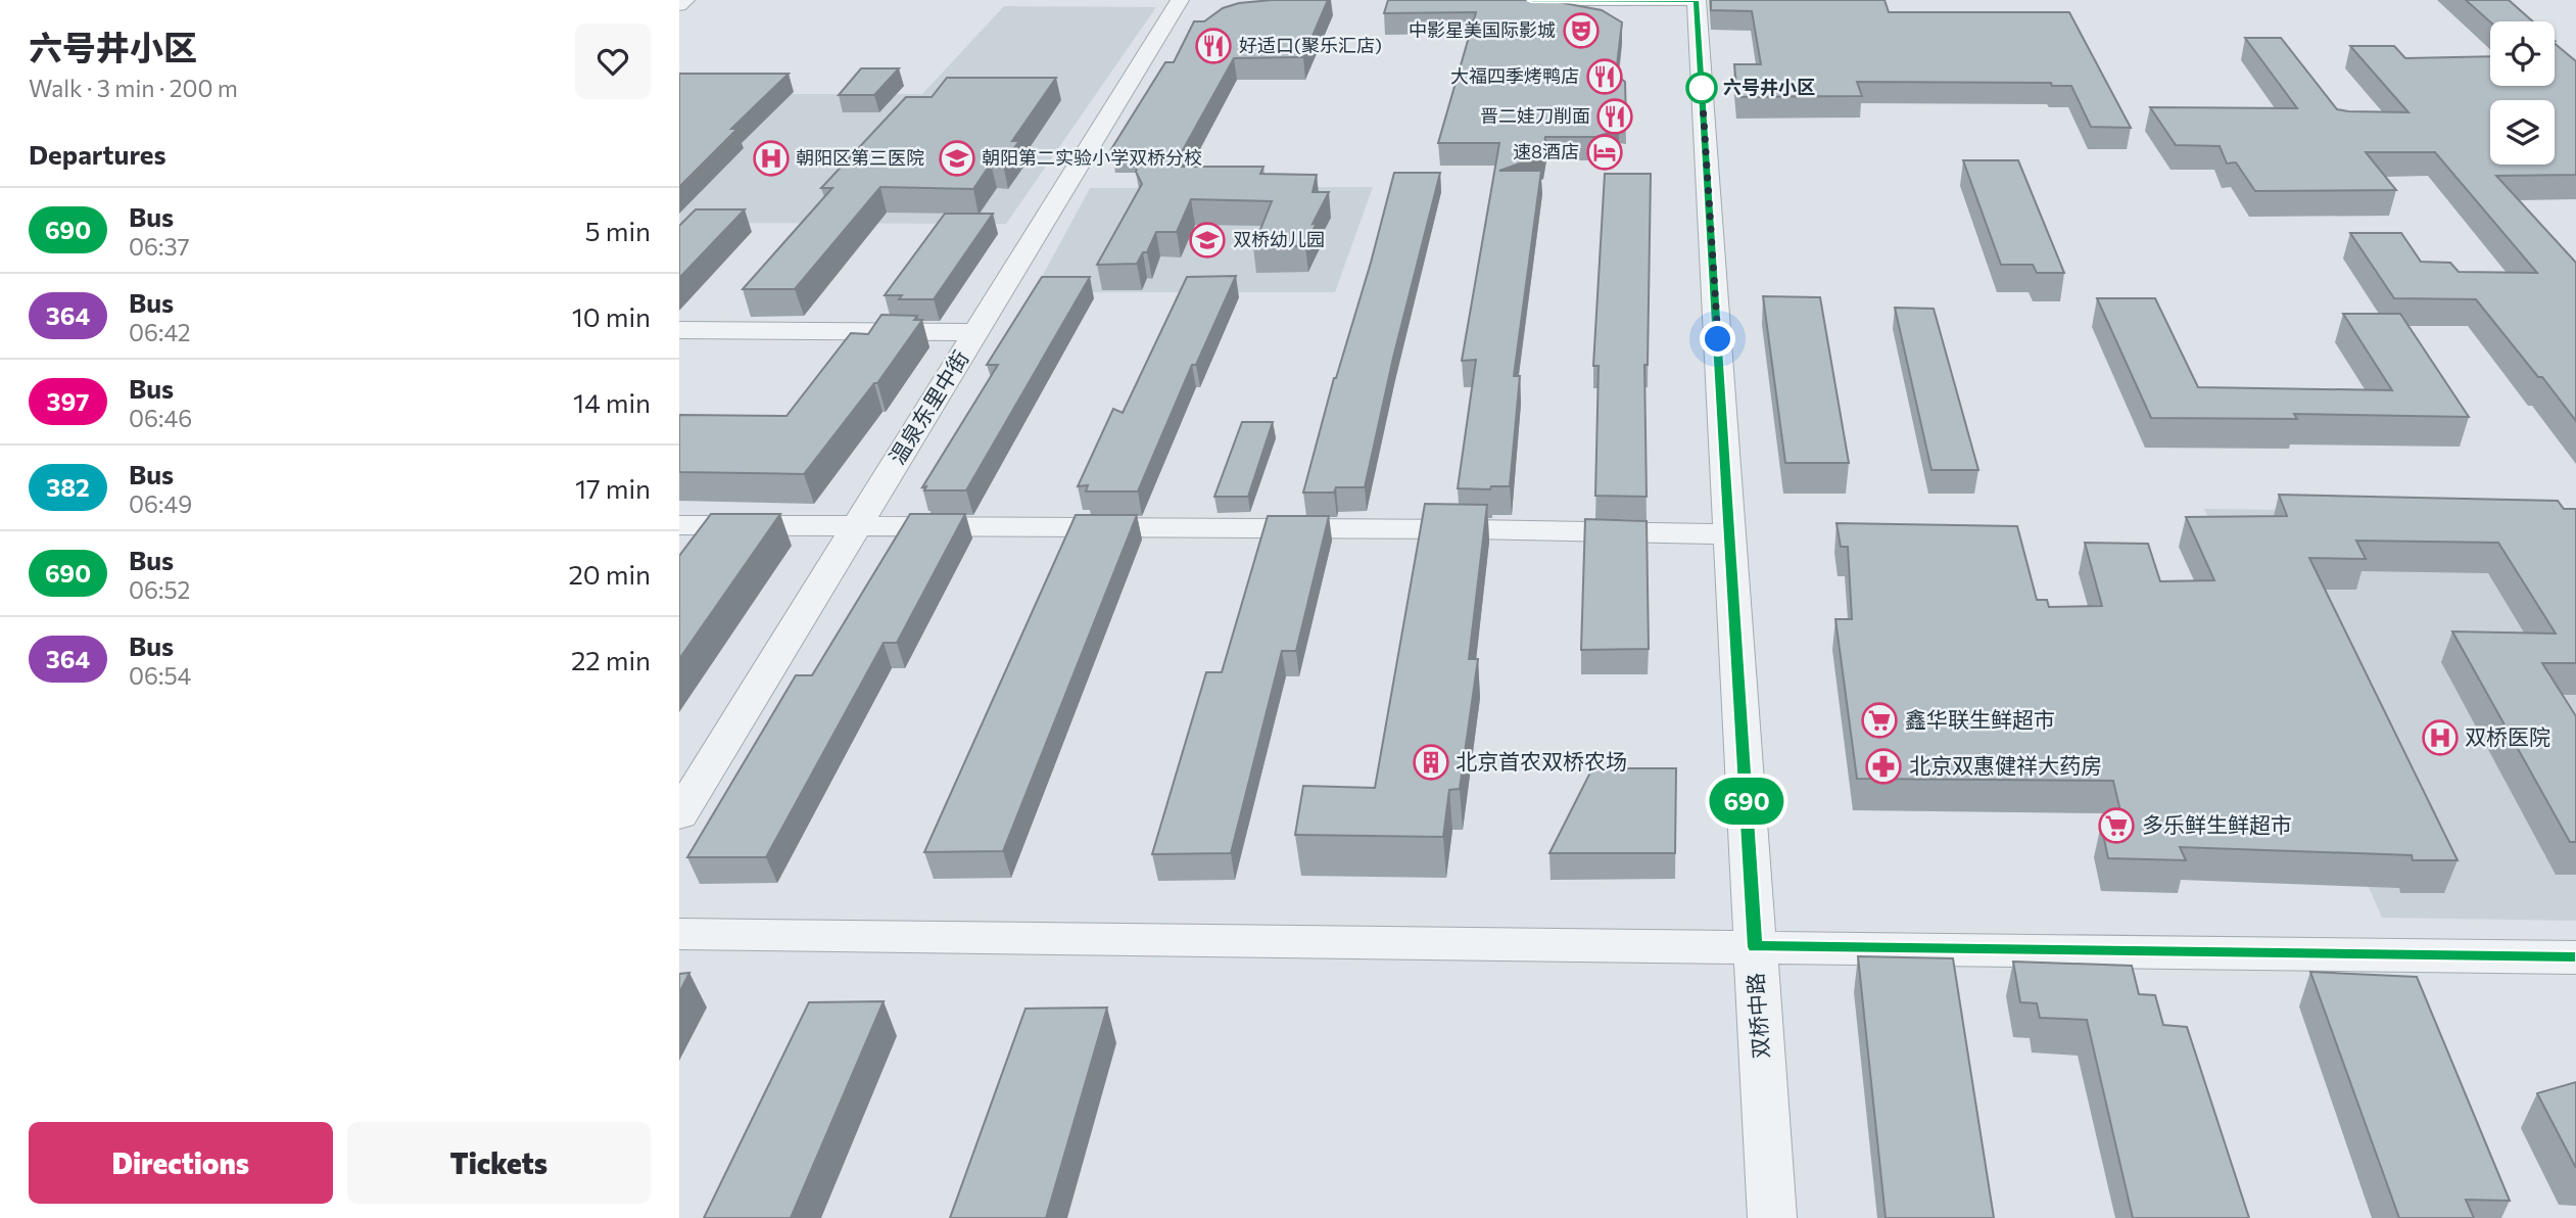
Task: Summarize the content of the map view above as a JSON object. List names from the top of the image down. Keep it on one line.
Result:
{"streets":{"street":["温泉东里中街","双桥中路"]},"places":{"theatre":["中影星美国际影城"],"restaurant":["好适口(聚乐汇店)","大福四季烤鸭店","晋二娃刀削面"],"other":["六号井小区"],"hotel":["速8酒店"],"hospital":["朝阳区第三医院","双桥医院"],"school or university":["朝阳第二实验小学双桥分校","双桥幼儿园"],"supermarket":["鑫华联生鲜超市","多乐鲜生鲜超市"],"building":["北京首农双桥农场"],"pharmacy":["北京双惠健祥大药房"]},"lines":["bus line 690"],"page":{"heading":[["六号井小区","Walk · 3 min · 200 m"],"Departures"],"on_map":"690","list":[{"mark":"690","name":"Bus","note":"06:37","value":"5 min"},{"mark":"364","name":"Bus","note":"06:42","value":"10 min"},{"mark":"397","name":"Bus","note":"06:46","value":"14 min"},{"mark":"382","name":"Bus","note":"06:49","value":"17 min"},{"mark":"690","name":"Bus","note":"06:52","value":"20 min"},{"mark":"364","name":"Bus","note":"06:54","value":"22 min"}],"buttons":["Directions","Tickets"]}}
